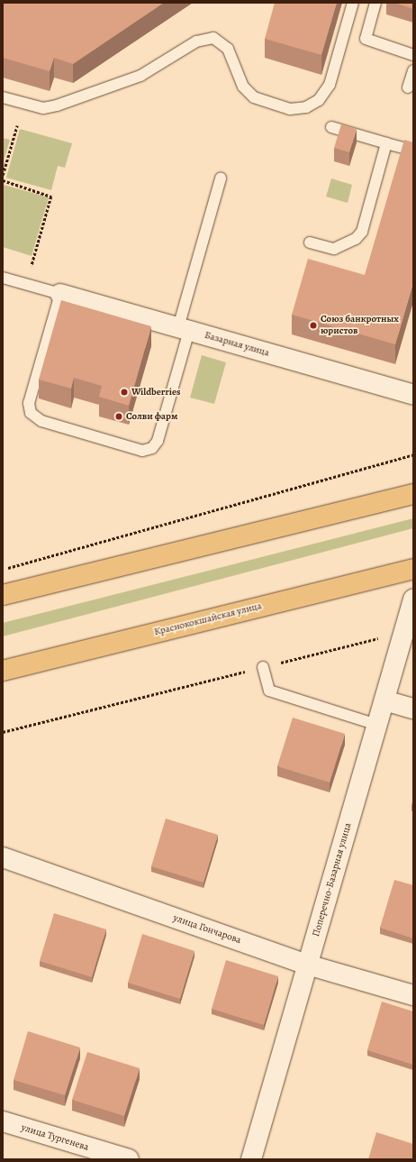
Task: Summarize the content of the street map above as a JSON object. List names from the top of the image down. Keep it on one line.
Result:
{"streets":{"main road":["Краснококшайская улица"],"street":["Базарная улица","Поперечно-Базарная улица","улица Гончарова","улица Тургенева"]},"crossings":[["Поперечно-Базарная улица","улица Гончарова"]],"places":["Союз банкротных юристов","Wildberries","Солви фарм"]}
